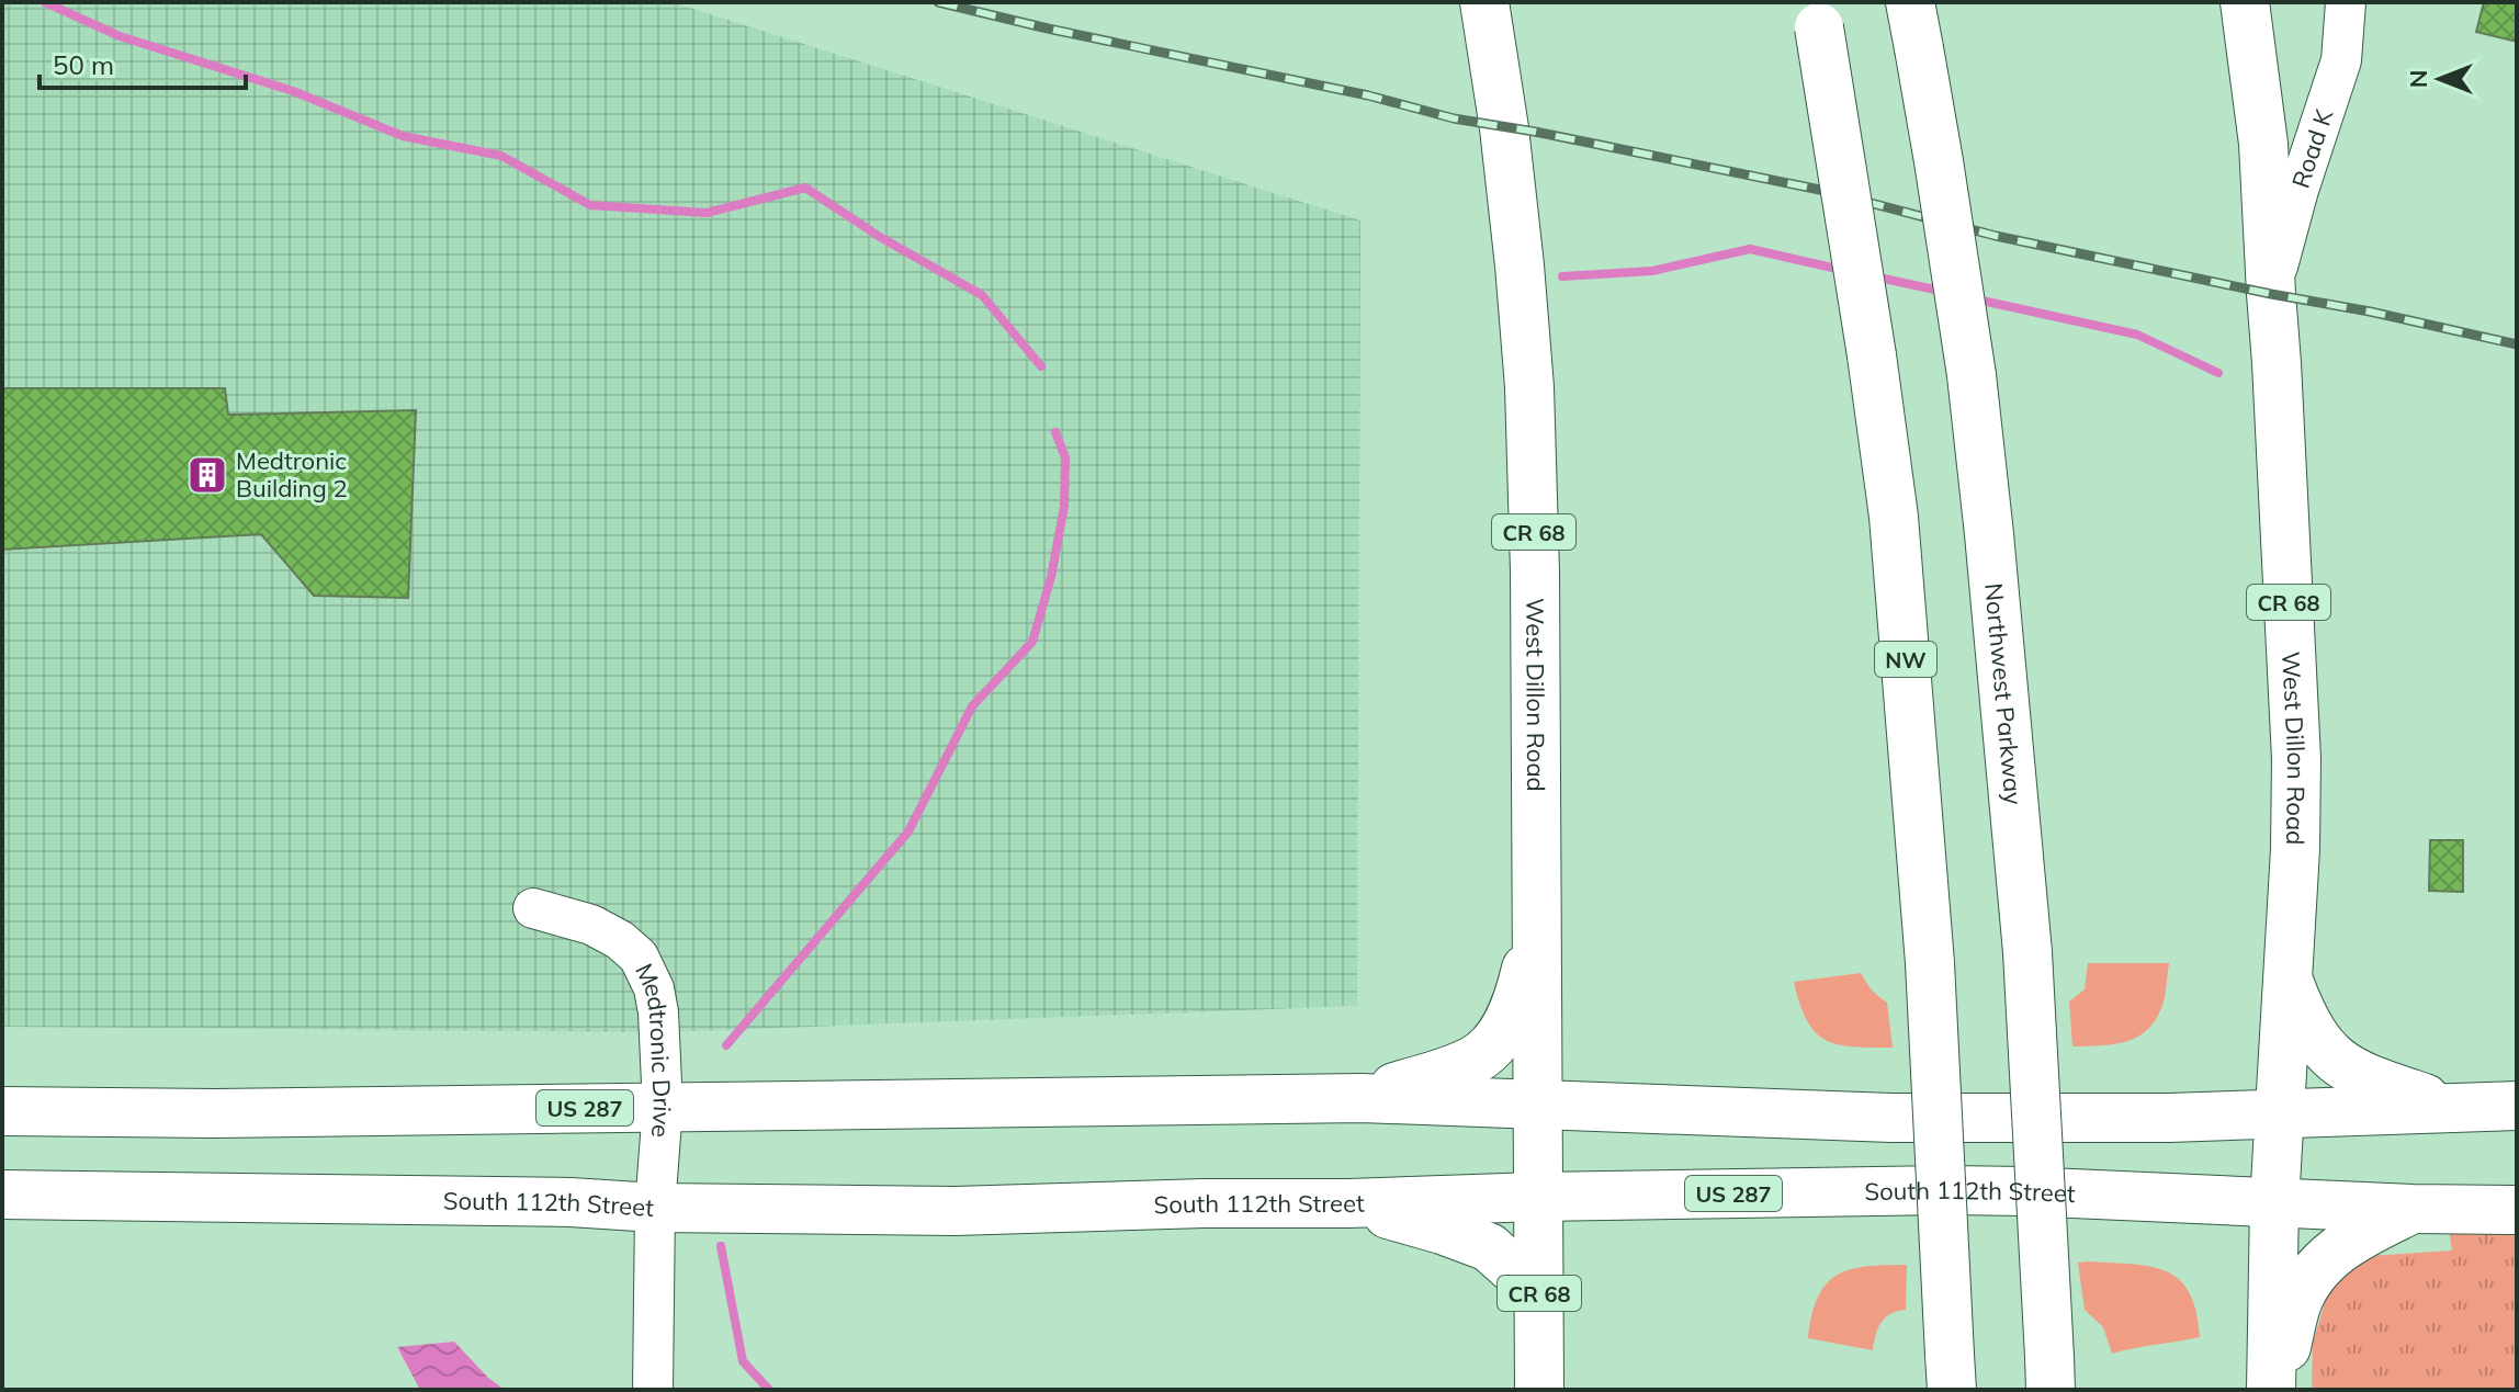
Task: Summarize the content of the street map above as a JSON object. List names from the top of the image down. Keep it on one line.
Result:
{"streets":{"main road":["CR 68","NW","Northwest Parkway","West Dillon Road","US 287","South 112th Street"],"street":["Road K","Medtronic Drive"]},"crossings":[["Road K","West Dillon Road"],["West Dillon Road","US 287"],["West Dillon Road","South 112th Street"],["Medtronic Drive","US 287"],["Medtronic Drive","South 112th Street"]],"places":{"building":["Medtronic Building 2"]},"scale_bar":"50 m","north":"left"}
